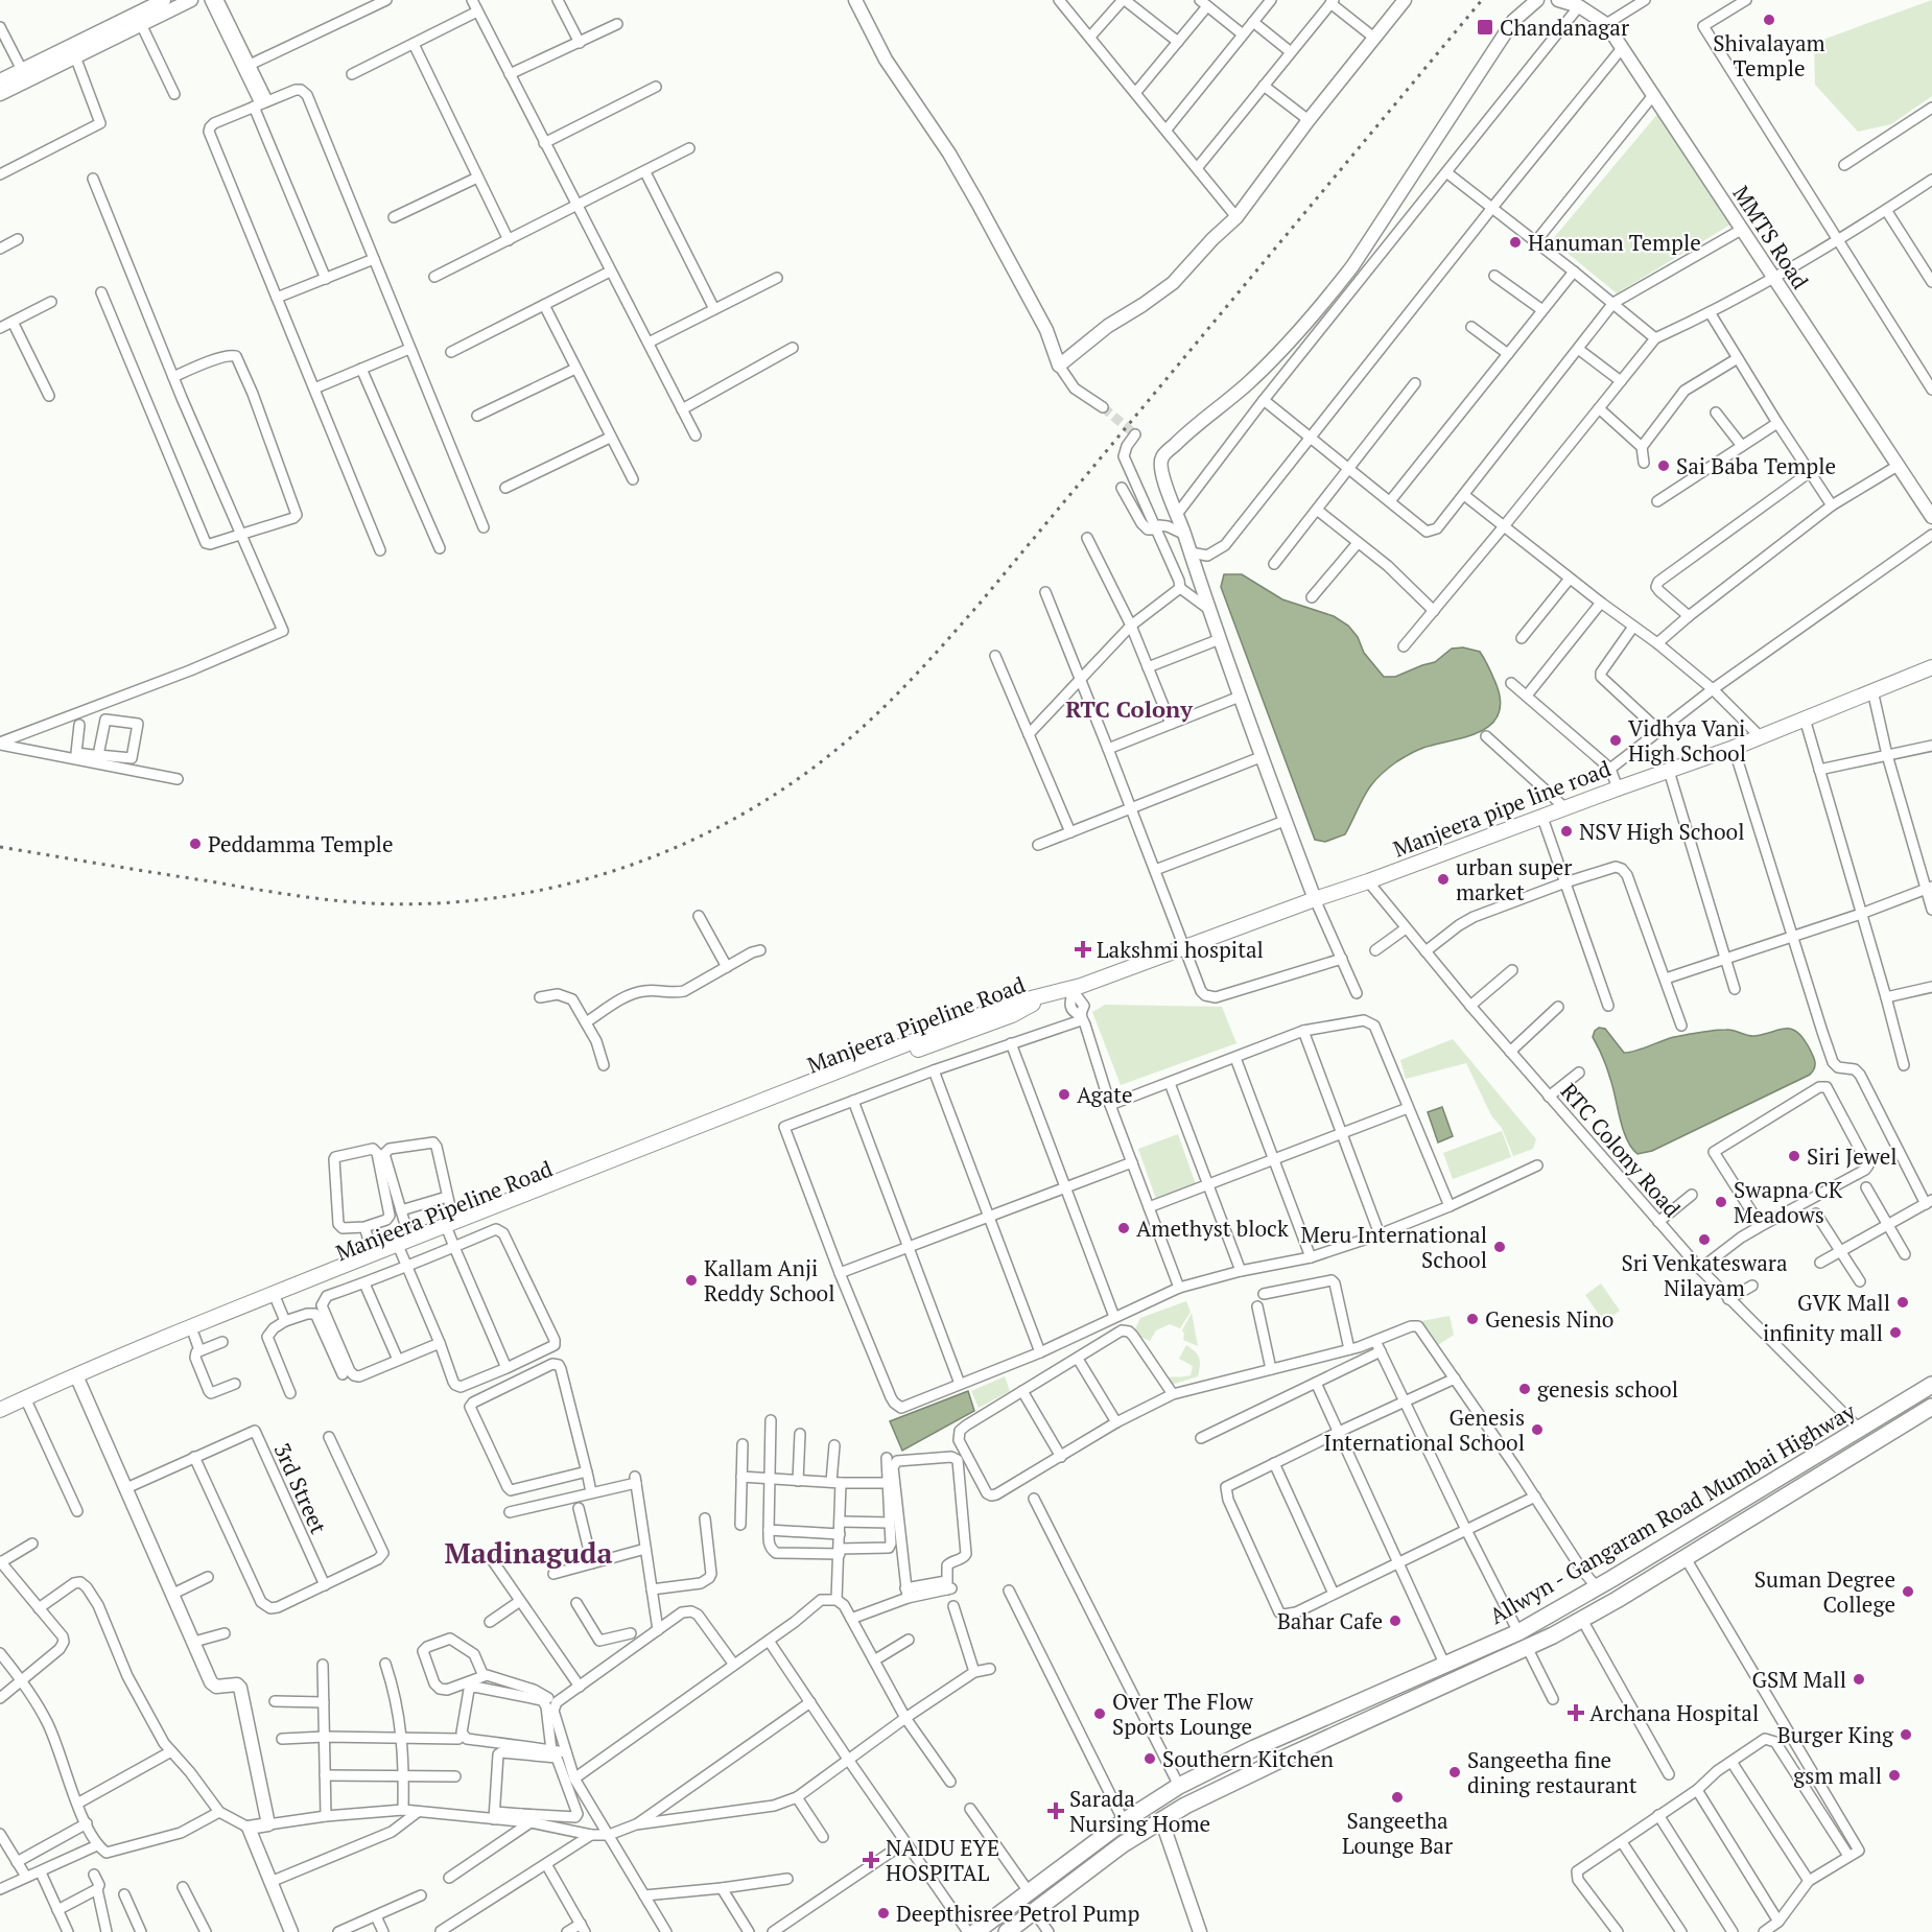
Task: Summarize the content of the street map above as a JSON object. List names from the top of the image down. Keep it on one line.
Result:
{"streets":{"highway":["Allwyn - Gangaram Road Mumbai Highway"],"main road":["Manjeera pipe line road","Manjeera Pipeline Road"],"street":["MMTS Road","RTC Colony Road","3rd Street"]},"crossings":[["Manjeera pipe line road","Manjeera Pipeline Road"],["Manjeera pipe line road","RTC Colony Road"],["RTC Colony Road","Allwyn - Gangaram Road Mumbai Highway"]],"districts":["RTC Colony","Madinaguda"],"places":{"other":["Shivalayam Temple","Hanuman Temple","Sai Baba Temple","Vidhya Vani High School","NSV High School","Peddamma Temple","urban super market","Agate","Siri Jewel","Swapna CK Meadows","Amethyst block","Sri Venkateswara Nilayam","Meru International School","Kallam Anji Reddy School","GVK Mall","Genesis Nino","infinity mall","genesis school","Genesis International School","Suman Degree College","Bahar Cafe","GSM Mall","Over The Flow Sports Lounge","Burger King","Southern Kitchen","Sangeetha fine dining restaurant","gsm mall","Sangeetha Lounge Bar","Deepthisree Petrol Pump"],"transit":["Chandanagar"],"health":["Lakshmi hospital","Archana Hospital","Sarada Nursing Home","NAIDU EYE HOSPITAL"]}}
